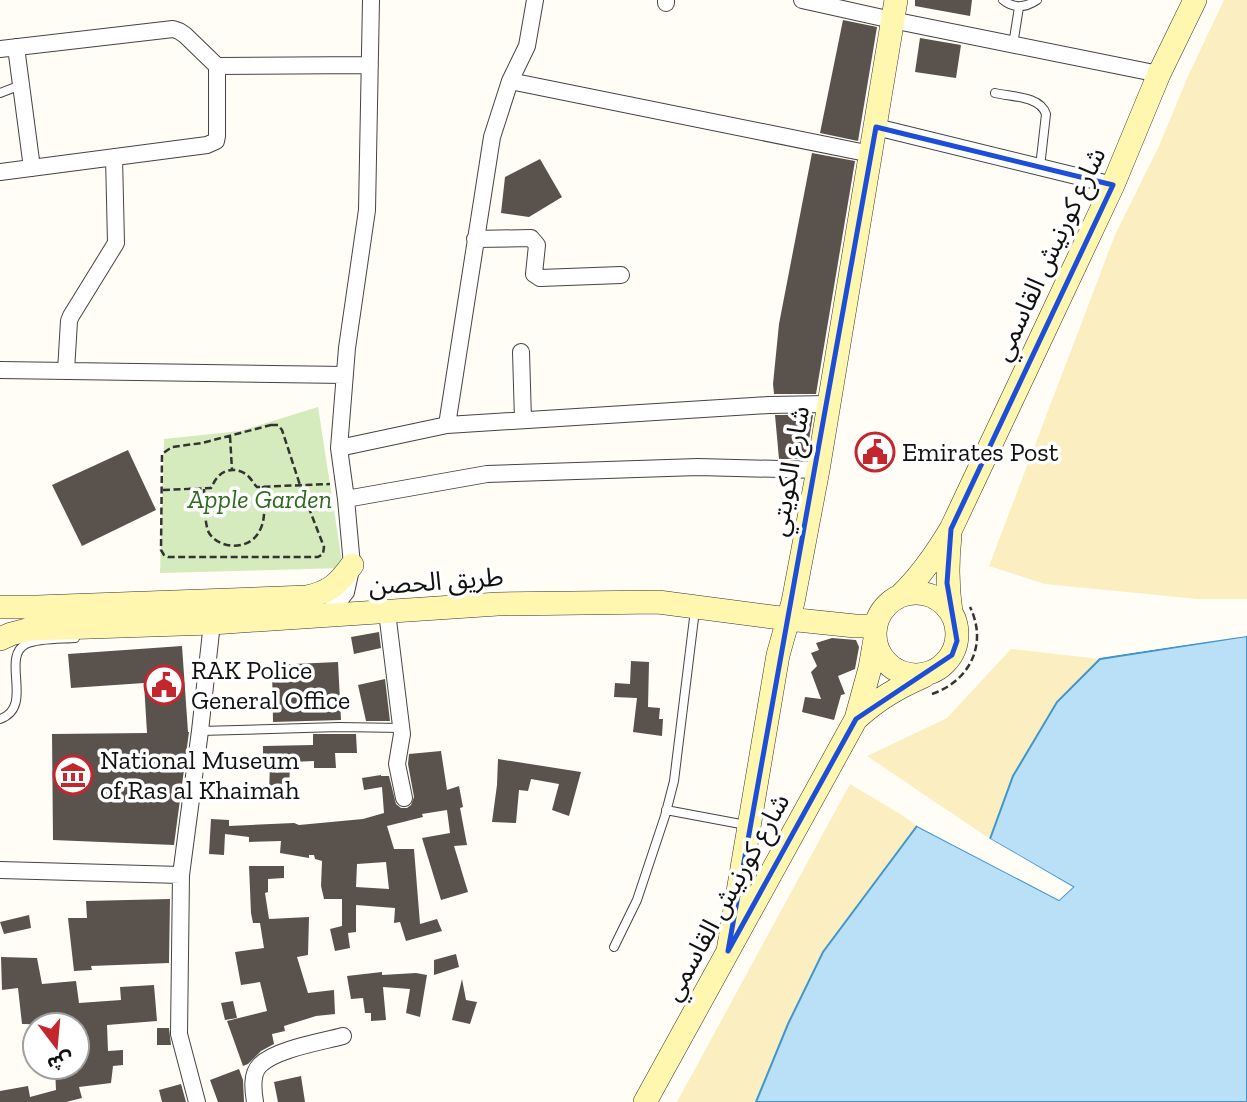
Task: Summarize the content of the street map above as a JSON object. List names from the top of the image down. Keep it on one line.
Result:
{"streets":{"street":["شارع كورنيش القاسمي","شارع الكويتي","طريق الحصن"]},"crossings":[["شارع كورنيش القاسمي","شارع الكويتي"],["شارع كورنيش القاسمي","طريق الحصن"],["شارع الكويتي","طريق الحصن"]],"parks":["Apple Garden"],"places":{"public building":["Emirates Post","RAK Police General Office"],"museum":["National Museum of Ras al Khaimah"]},"north":"bottom"}
